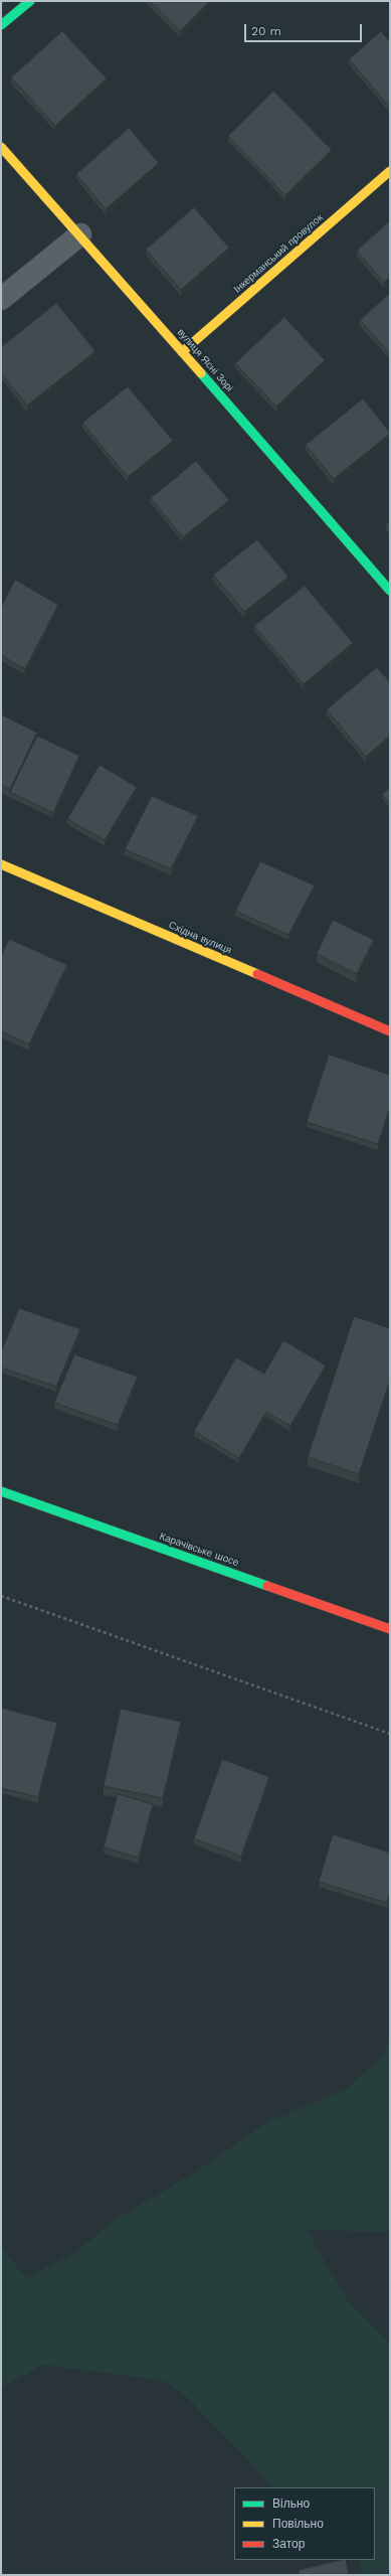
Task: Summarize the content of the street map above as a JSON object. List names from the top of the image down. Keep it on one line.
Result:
{"streets":{"street":["Інкерманський провулок","вулиця Ясні Зорі","Східна вулиця","Карачівське шосе"]},"crossings":[["Інкерманський провулок","вулиця Ясні Зорі"]],"legend":["Вільно","Повільно","Затор"],"scale_bar":"20 m"}
